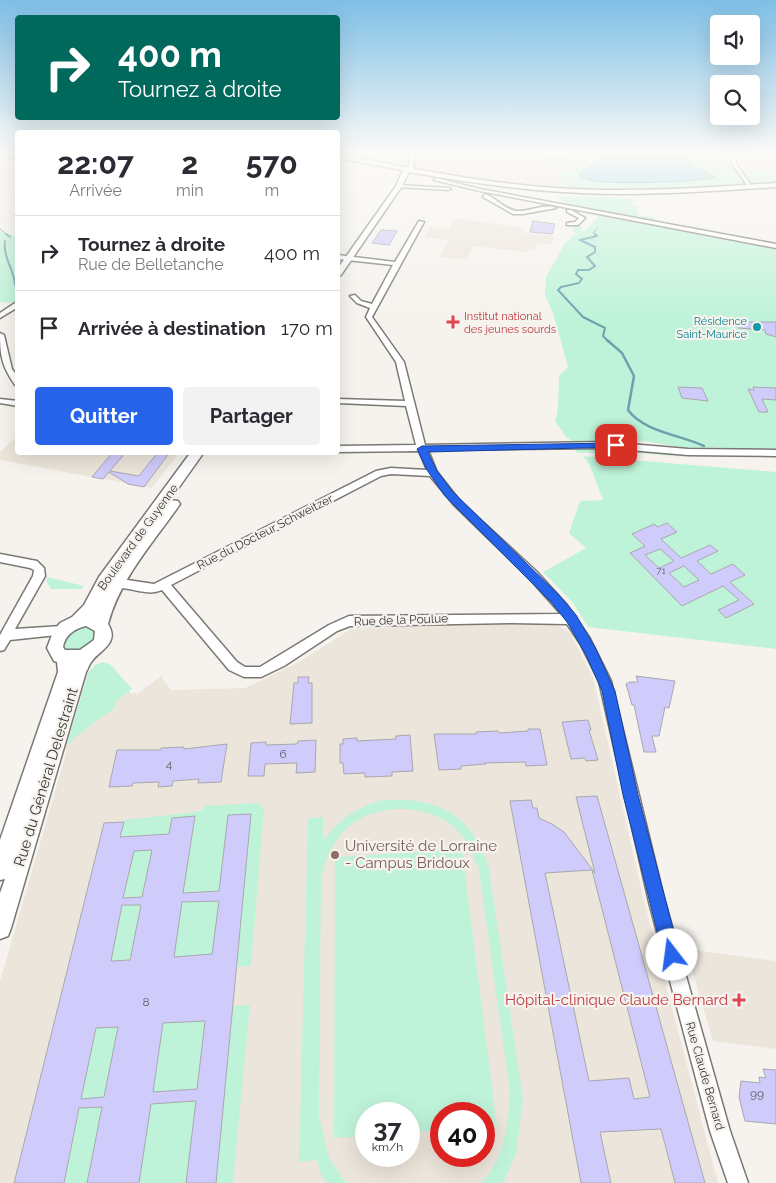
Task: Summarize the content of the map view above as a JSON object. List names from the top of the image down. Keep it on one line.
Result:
{"streets":{"main road":["Boulevard de Guyenne","Rue du Général Delestraint"],"street":["Rue du Docteur Schweitzer","Rue de la Poulue","Rue Claude Bernard"]},"crossings":[["Rue du Docteur Schweitzer","Boulevard de Guyenne"],["Rue du Docteur Schweitzer","Rue de la Poulue"],["Rue du Docteur Schweitzer","Rue Claude Bernard"],["Boulevard de Guyenne","Rue du Général Delestraint"],["Rue de la Poulue","Rue Claude Bernard"]],"places":{"health":["Institut national des jeunes sourds","Hôpital-clinique Claude Bernard"],"other":["Résidence Saint-Maurice","Université de Lorraine - Campus Bridoux"]},"house_numbers":["71","6","4","8","99"],"page":{"turn":["400 m","Tournez à droite"],"eta":["22:07","Arrivée","2","min","570","m"],"list":[{"name":"Tournez à droite","note":"Rue de Belletanche","value":"400 m"},{"name":"Arrivée à destination","value":"170 m"}],"buttons":["Quitter","Partager"],"speed":"37 km/h","limit":"40"}}
